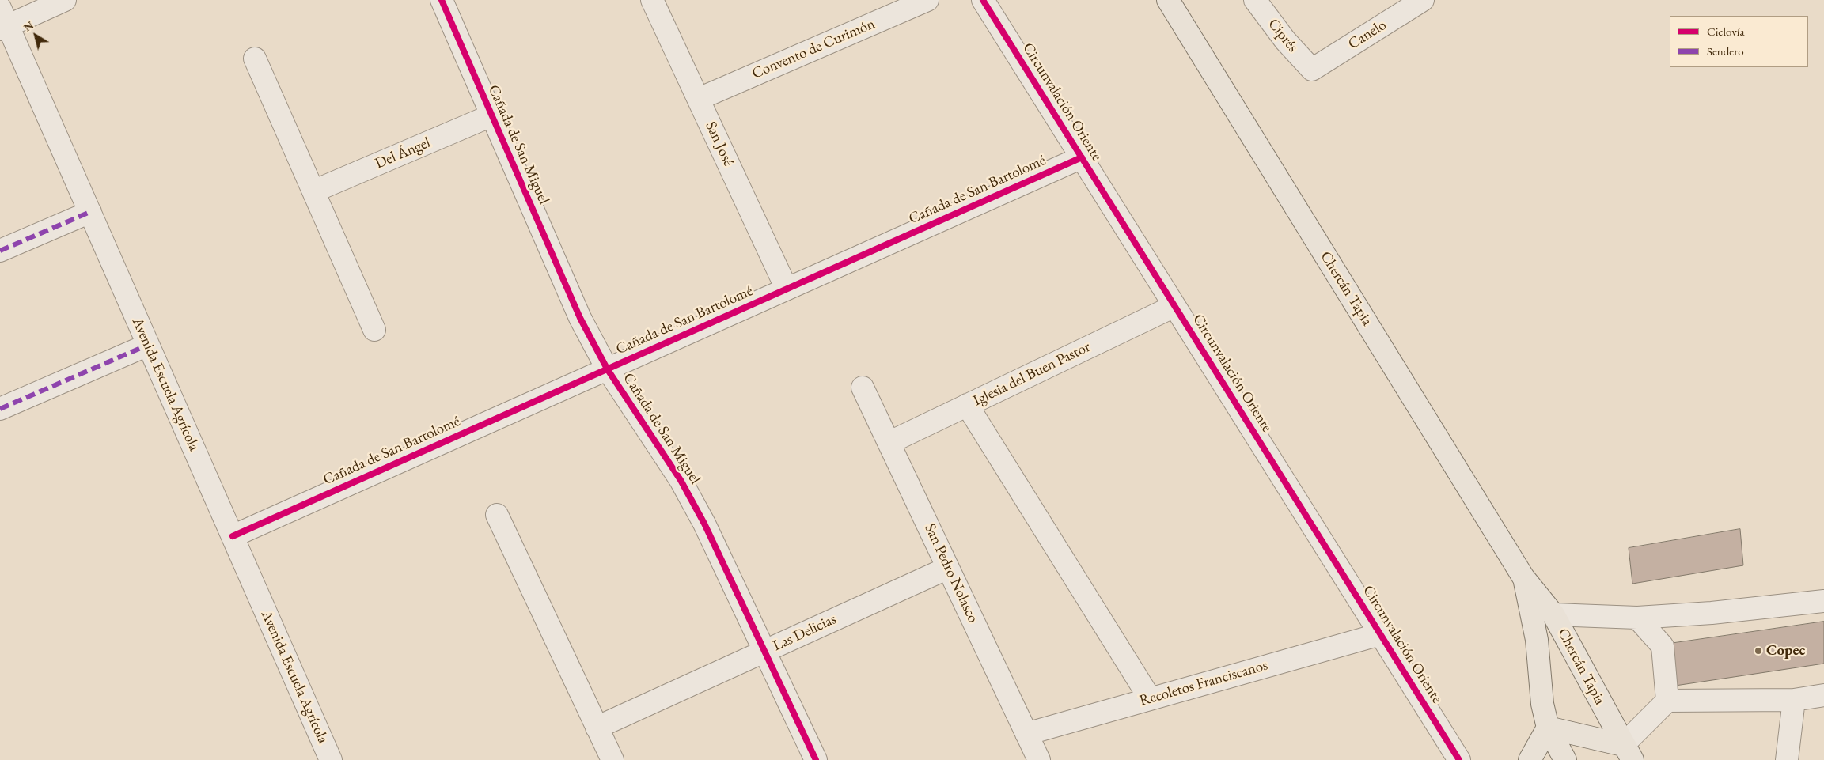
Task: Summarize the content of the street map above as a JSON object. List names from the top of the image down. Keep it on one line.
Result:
{"streets":{"main road":["Chercán Tapia"],"street":["Canelo","Ciprés","Convento de Curimón","Circunvalación Oriente","San José","Cañada de San Miguel","Del Ángel","Cañada de San Bartolomé","Iglesia del Buen Pastor","Avenida Escuela Agrícola","San Pedro Nolasco","Las Delicias","Recoletos Franciscanos"]},"crossings":[["Canelo","Ciprés"],["Convento de Curimón","San José"],["Circunvalación Oriente","Cañada de San Bartolomé"],["Circunvalación Oriente","Iglesia del Buen Pastor"],["Circunvalación Oriente","Recoletos Franciscanos"],["San José","Cañada de San Bartolomé"],["Cañada de San Miguel","Del Ángel"],["Cañada de San Miguel","Cañada de San Bartolomé"],["Cañada de San Miguel","Las Delicias"],["Cañada de San Bartolomé","Avenida Escuela Agrícola"],["Iglesia del Buen Pastor","San Pedro Nolasco"],["San Pedro Nolasco","Las Delicias"],["San Pedro Nolasco","Recoletos Franciscanos"]],"places":["Copec"],"legend":["Ciclovía","Sendero"],"north":"top left"}
